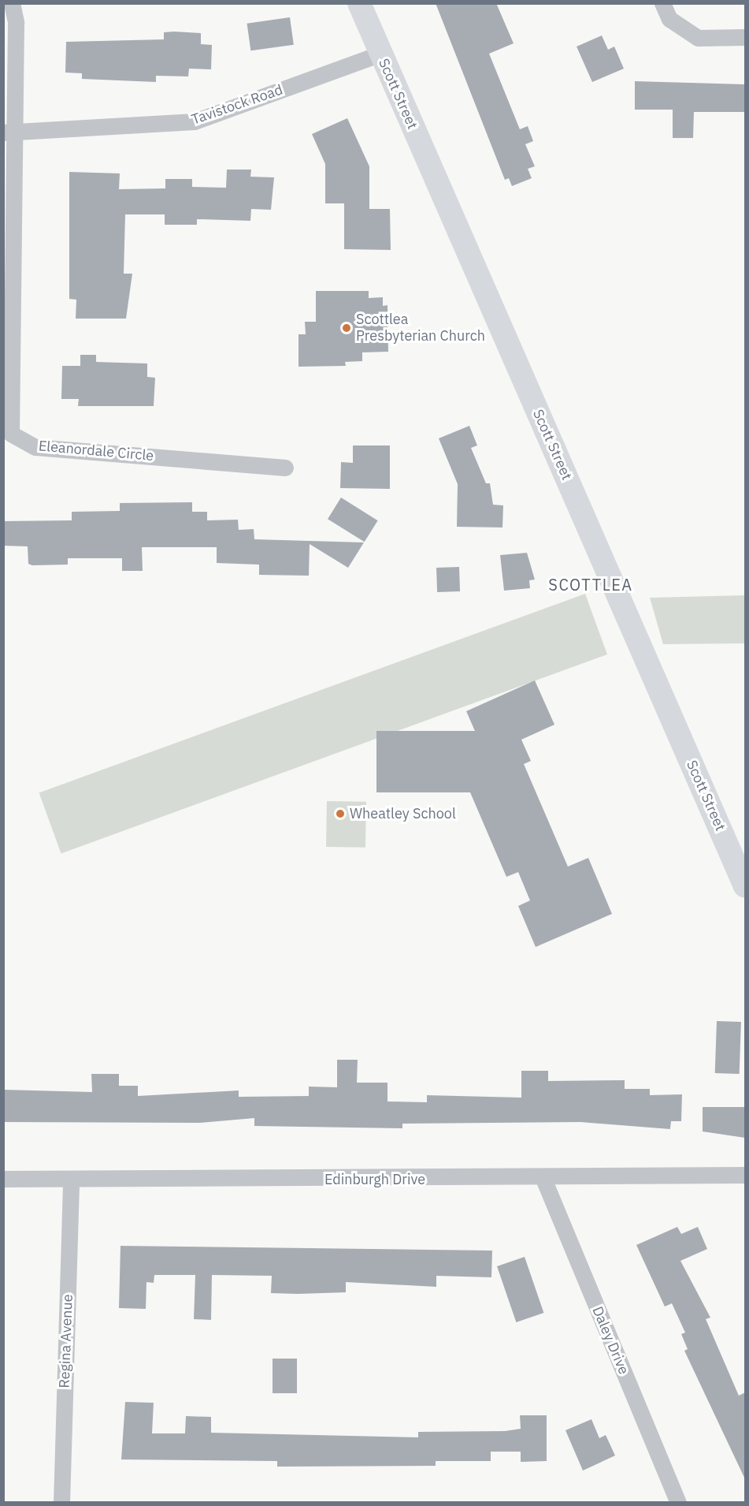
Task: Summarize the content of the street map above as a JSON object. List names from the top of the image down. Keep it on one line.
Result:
{"streets":{"main road":["Scott Street"],"street":["Tavistock Road","Eleanordale Circle","Edinburgh Drive","Daley Drive","Regina Avenue"]},"crossings":[["Scott Street","Tavistock Road"],["Tavistock Road","Eleanordale Circle"],["Edinburgh Drive","Daley Drive"],["Edinburgh Drive","Regina Avenue"]],"districts":["SCOTTLEA"],"places":["Scottlea Presbyterian Church","Wheatley School"]}
